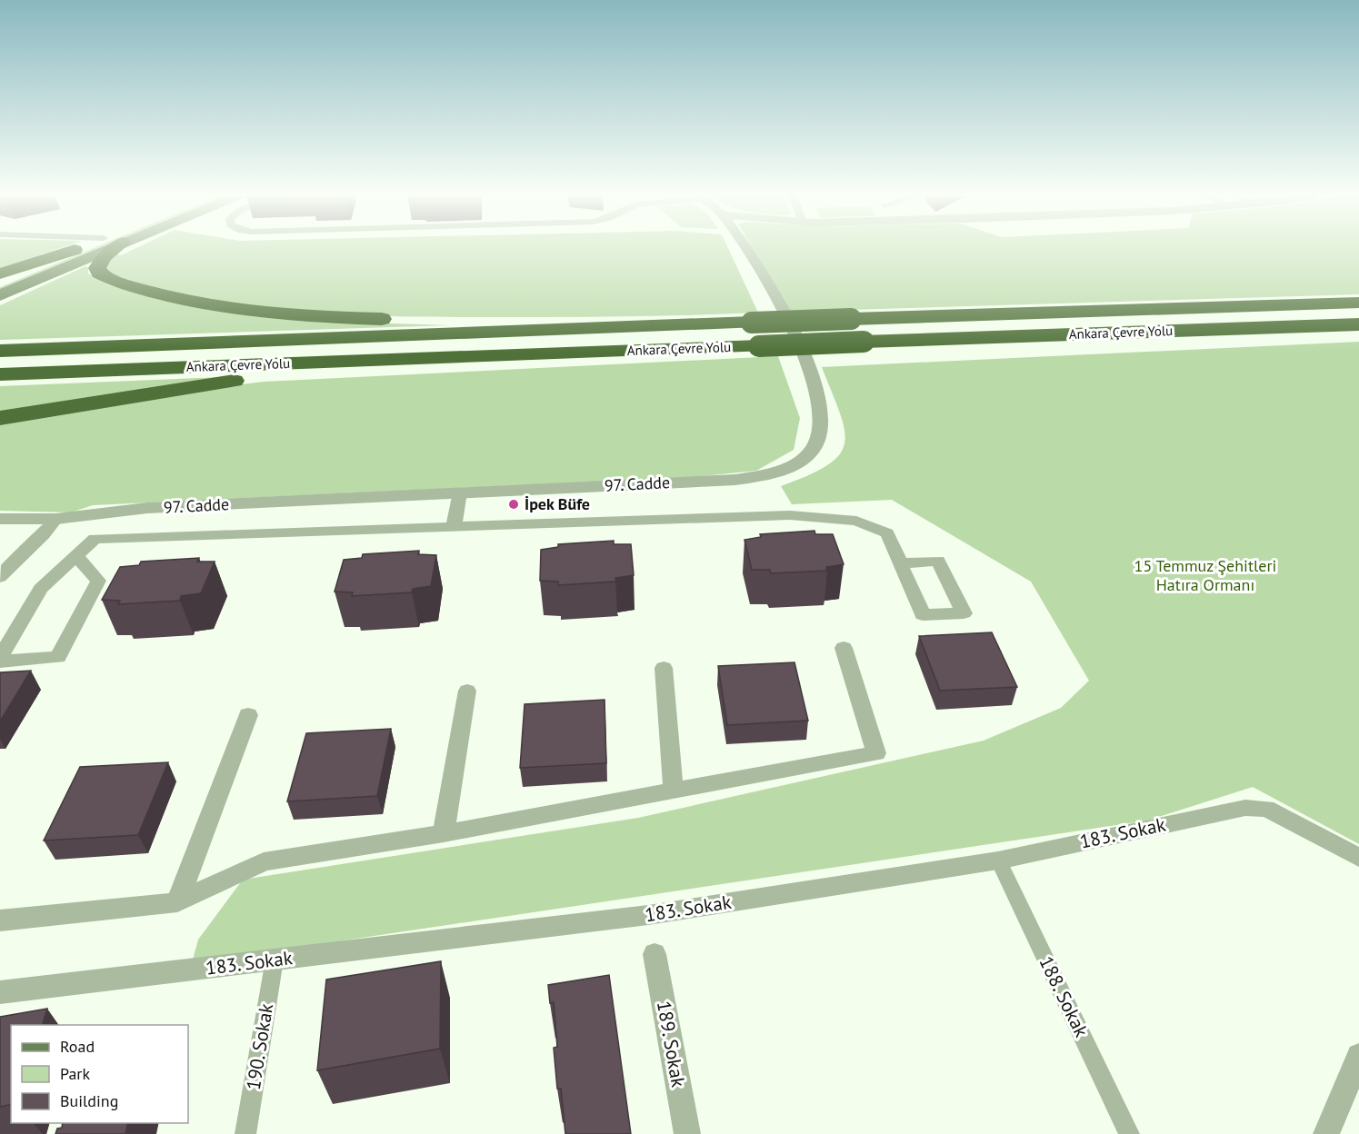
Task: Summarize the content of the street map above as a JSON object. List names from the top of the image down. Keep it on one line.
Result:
{"streets":{"highway":["Ankara Çevre Yolu"],"street":["97. Cadde","183. Sokak","188. Sokak","189. Sokak","190. Sokak"]},"crossings":[["183. Sokak","188. Sokak"],["183. Sokak","190. Sokak"]],"parks":["15 Temmuz Şehitleri Hatıra Ormanı"],"places":["İpek Büfe"],"legend":["Road","Park","Building"]}
